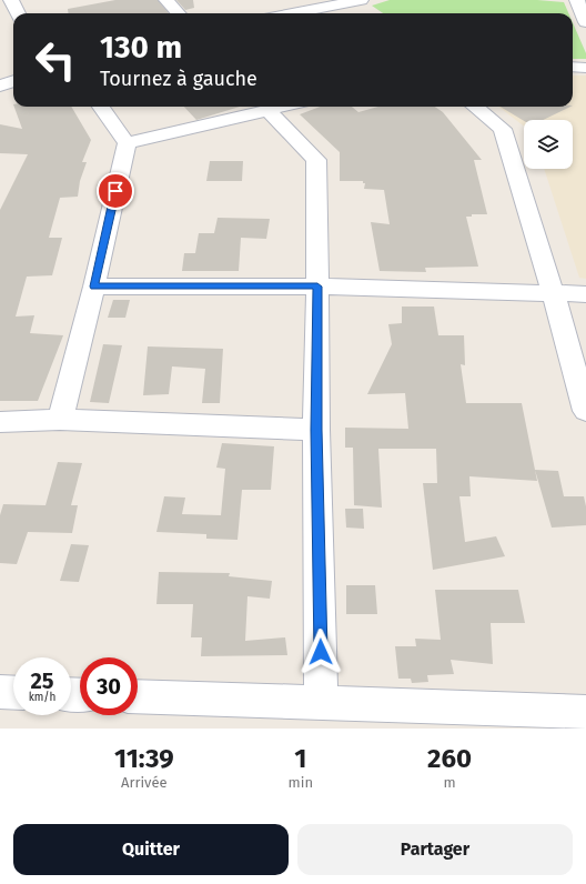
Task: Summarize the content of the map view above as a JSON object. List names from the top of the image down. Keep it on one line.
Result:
{"page":{"turn":["130 m","Tournez à gauche"],"speed":"25 km/h","limit":"30","eta":["11:39","Arrivée","1","min","260","m"],"buttons":["Quitter","Partager"]}}
